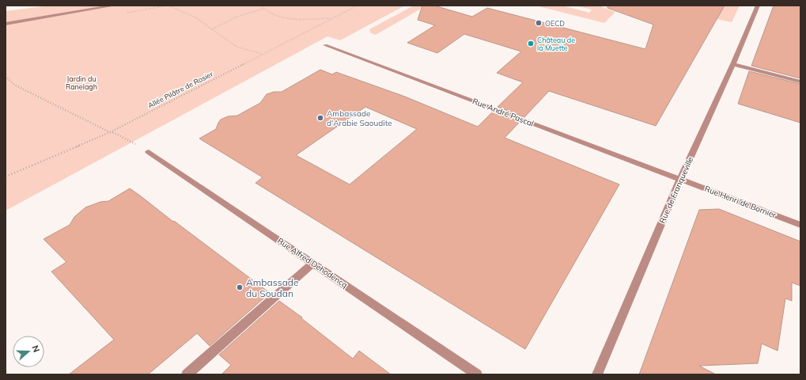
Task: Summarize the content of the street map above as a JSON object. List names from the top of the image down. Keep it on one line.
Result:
{"streets":{"street":["Rue André Pascal","Rue de Franqueville","Rue Henri de Bornier","Rue Alfred Dehodencq"],"path":["Allée Pilâtre de Rosier"]},"crossings":[["Rue André Pascal","Rue de Franqueville"],["Rue André Pascal","Rue Henri de Bornier"],["Rue de Franqueville","Rue Henri de Bornier"]],"parks":["Jardin du Ranelagh"],"places":["OECD","Château de la Muette","Ambassade d'Arabie Saoudite","Ambassade du Soudan"],"north":"right"}
